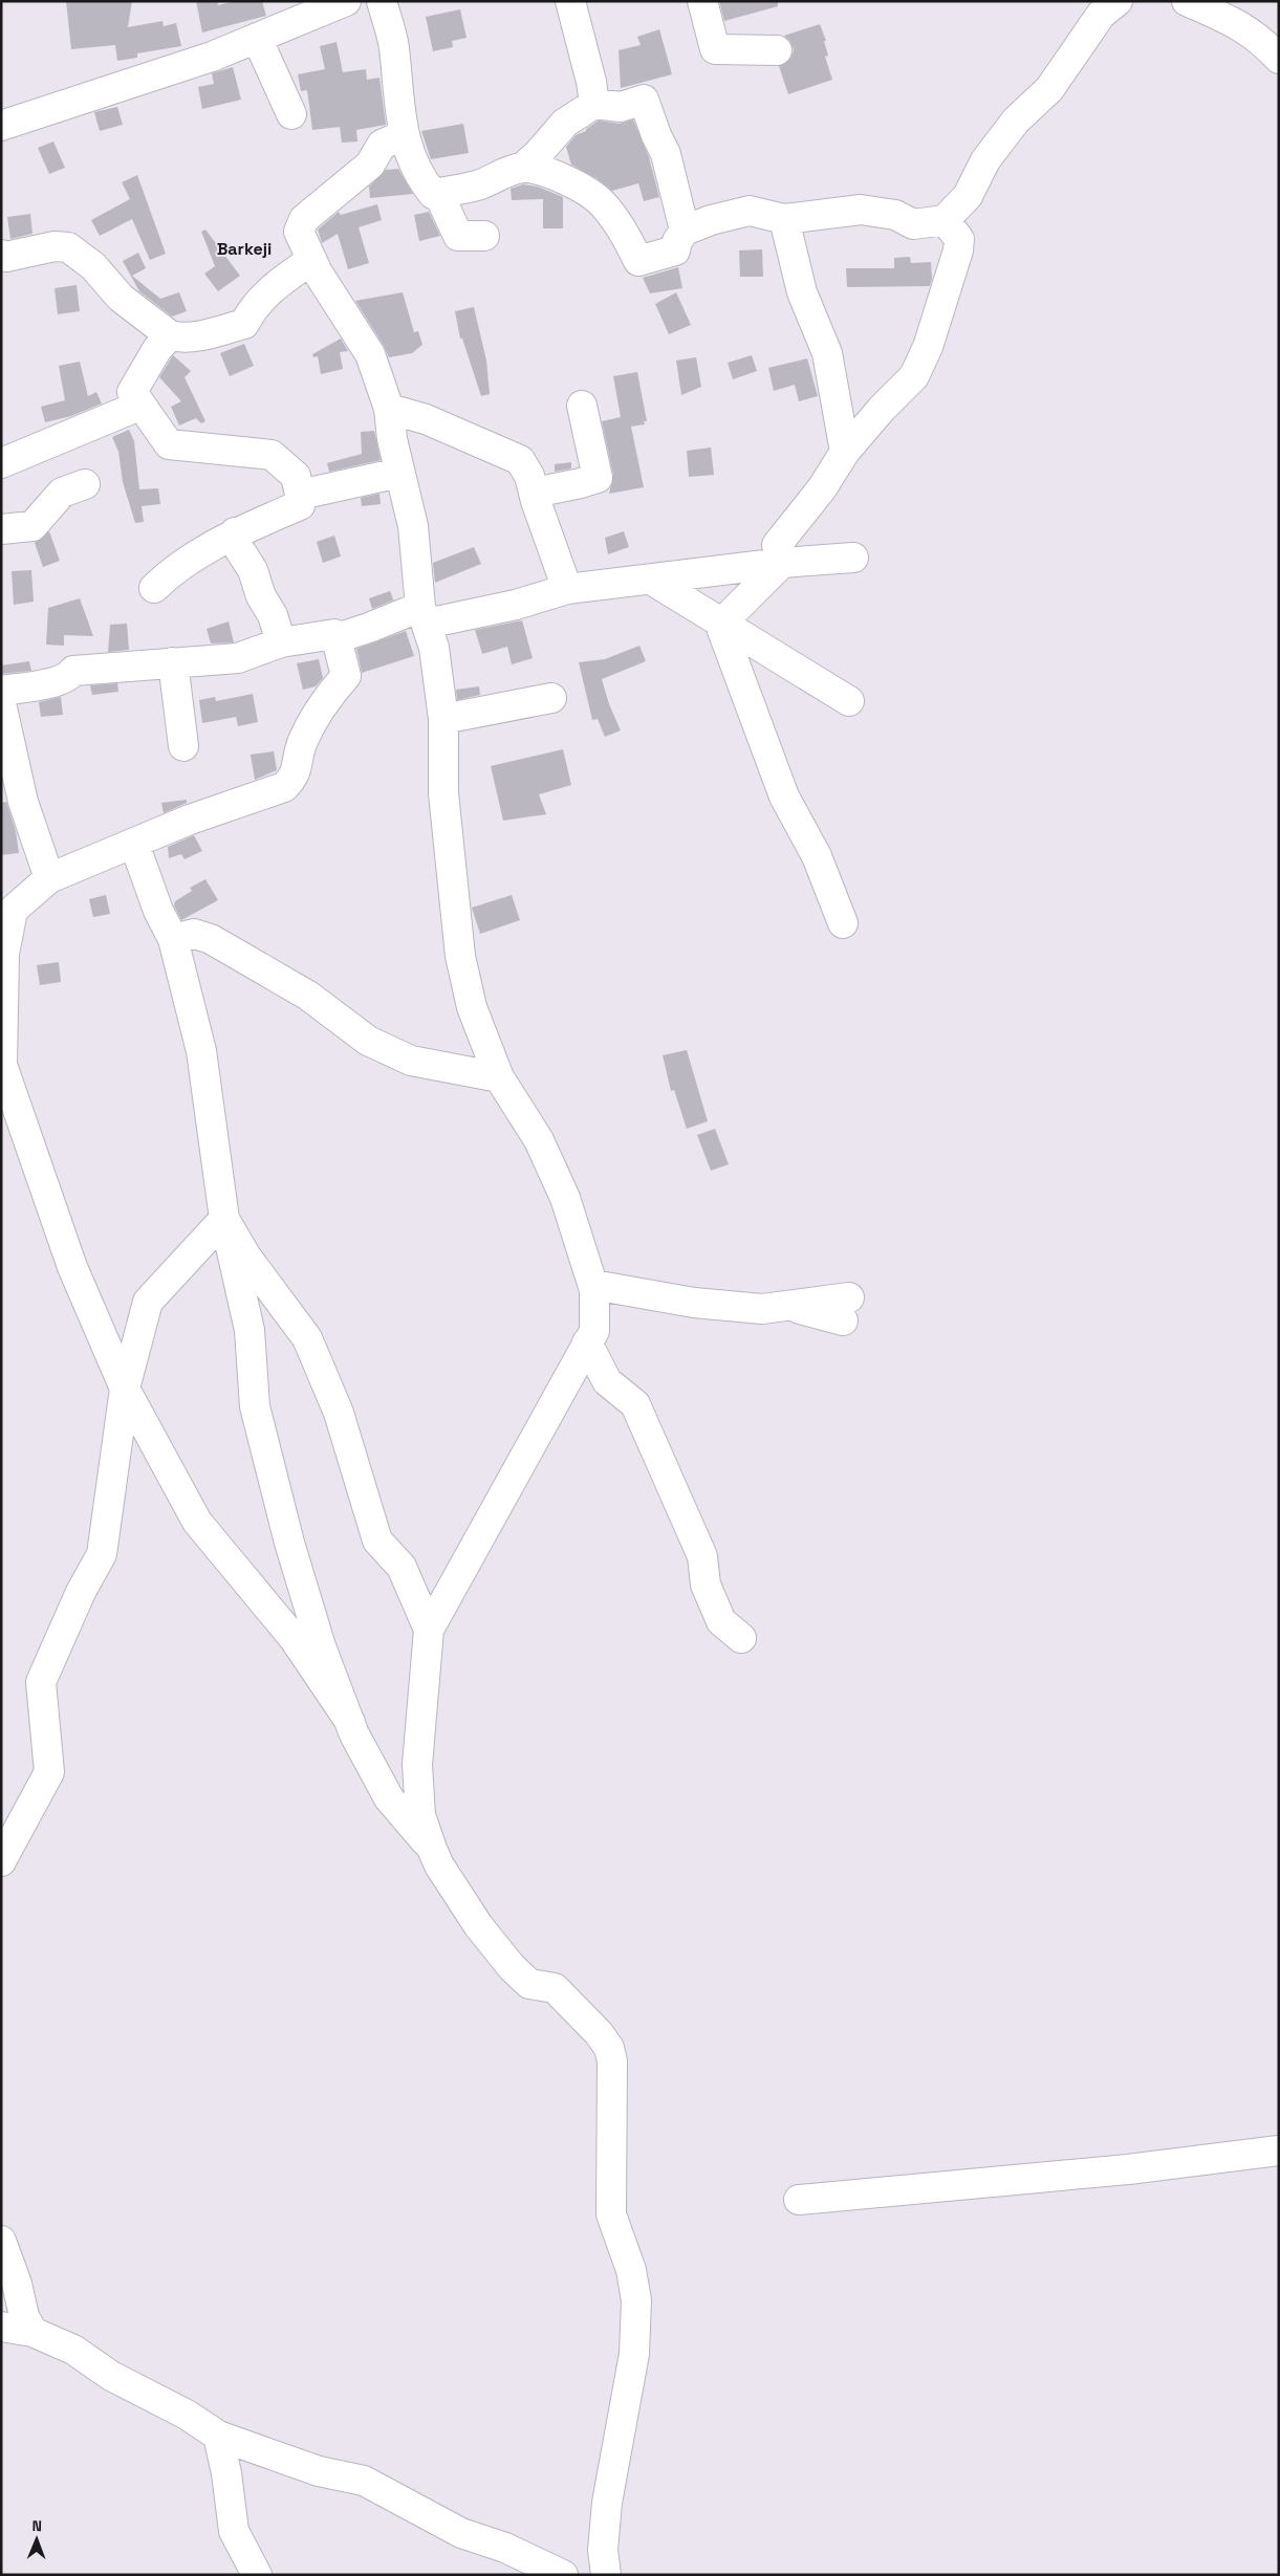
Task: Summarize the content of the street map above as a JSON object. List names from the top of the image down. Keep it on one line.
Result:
{"districts":["Barkeji"],"north":"top"}
